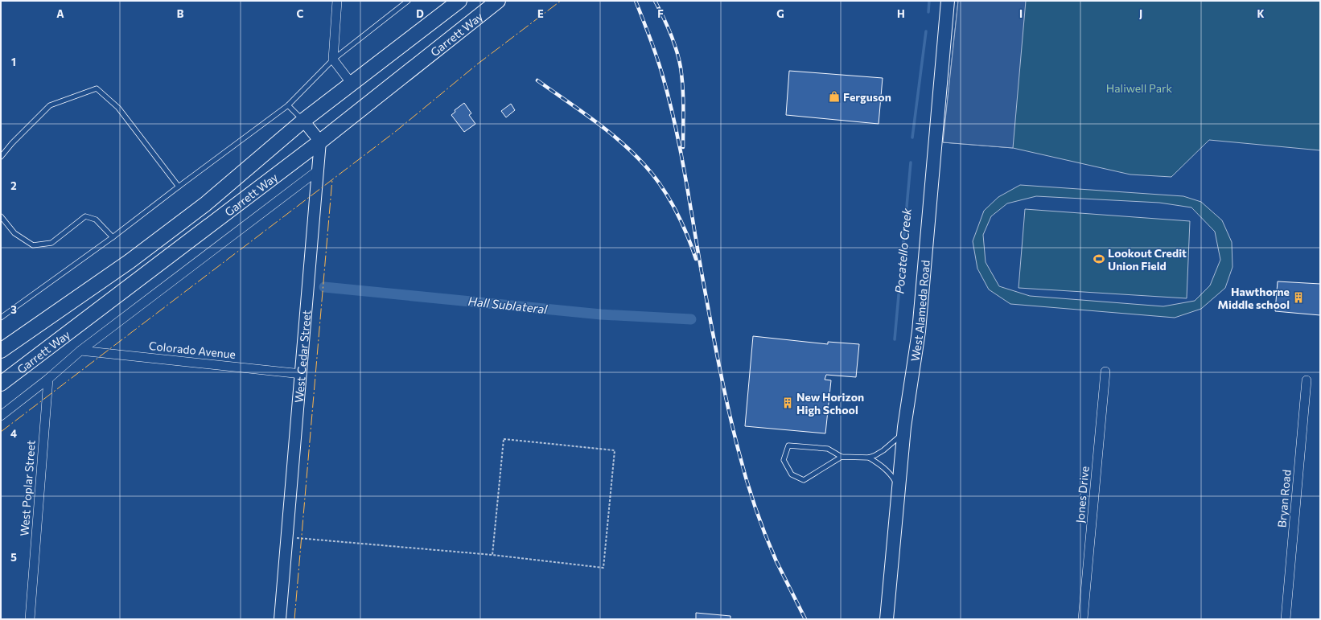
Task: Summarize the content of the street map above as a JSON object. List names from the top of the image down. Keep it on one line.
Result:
{"streets":{"main road":["Garrett Way","West Alameda Road"],"street":["Colorado Avenue","West Cedar Street","West Poplar Street","Jones Drive","Bryan Road"]},"crossings":[["Garrett Way","West Cedar Street"],["Colorado Avenue","West Cedar Street"]],"water":["Pocatello Creek","Hall Sublateral"],"parks":["Haliwell Park"],"places":{"shop":["Ferguson"],"sports":["Lookout Credit Union Field"],"building":["Hawthorne Middle school","New Horizon High School"]},"grid":{"columns":["A","B","C","D","E","F","G","H","I","J","K"],"rows":["1","2","3","4","5"]}}
